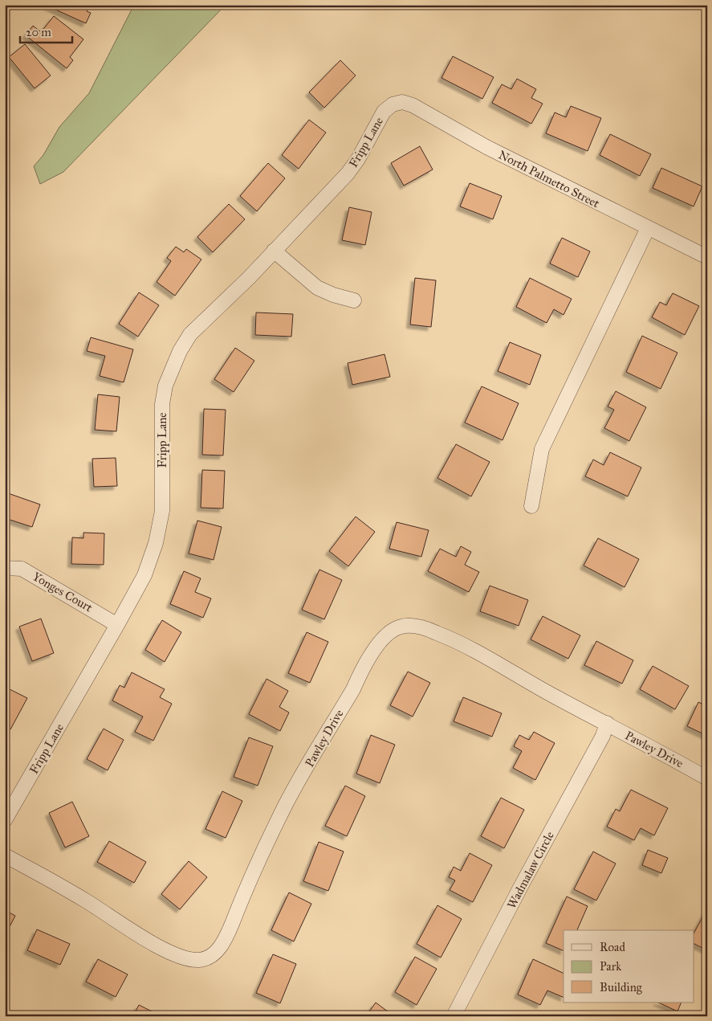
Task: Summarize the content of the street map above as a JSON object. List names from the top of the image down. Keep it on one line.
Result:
{"streets":{"street":["Fripp Lane","North Palmetto Street","Yonges Court","Pawley Drive","Wadmalaw Circle"]},"crossings":[["Fripp Lane","North Palmetto Street"],["Fripp Lane","Yonges Court"],["Pawley Drive","Wadmalaw Circle"]],"legend":["Road","Park","Building"],"scale_bar":"20 m"}
